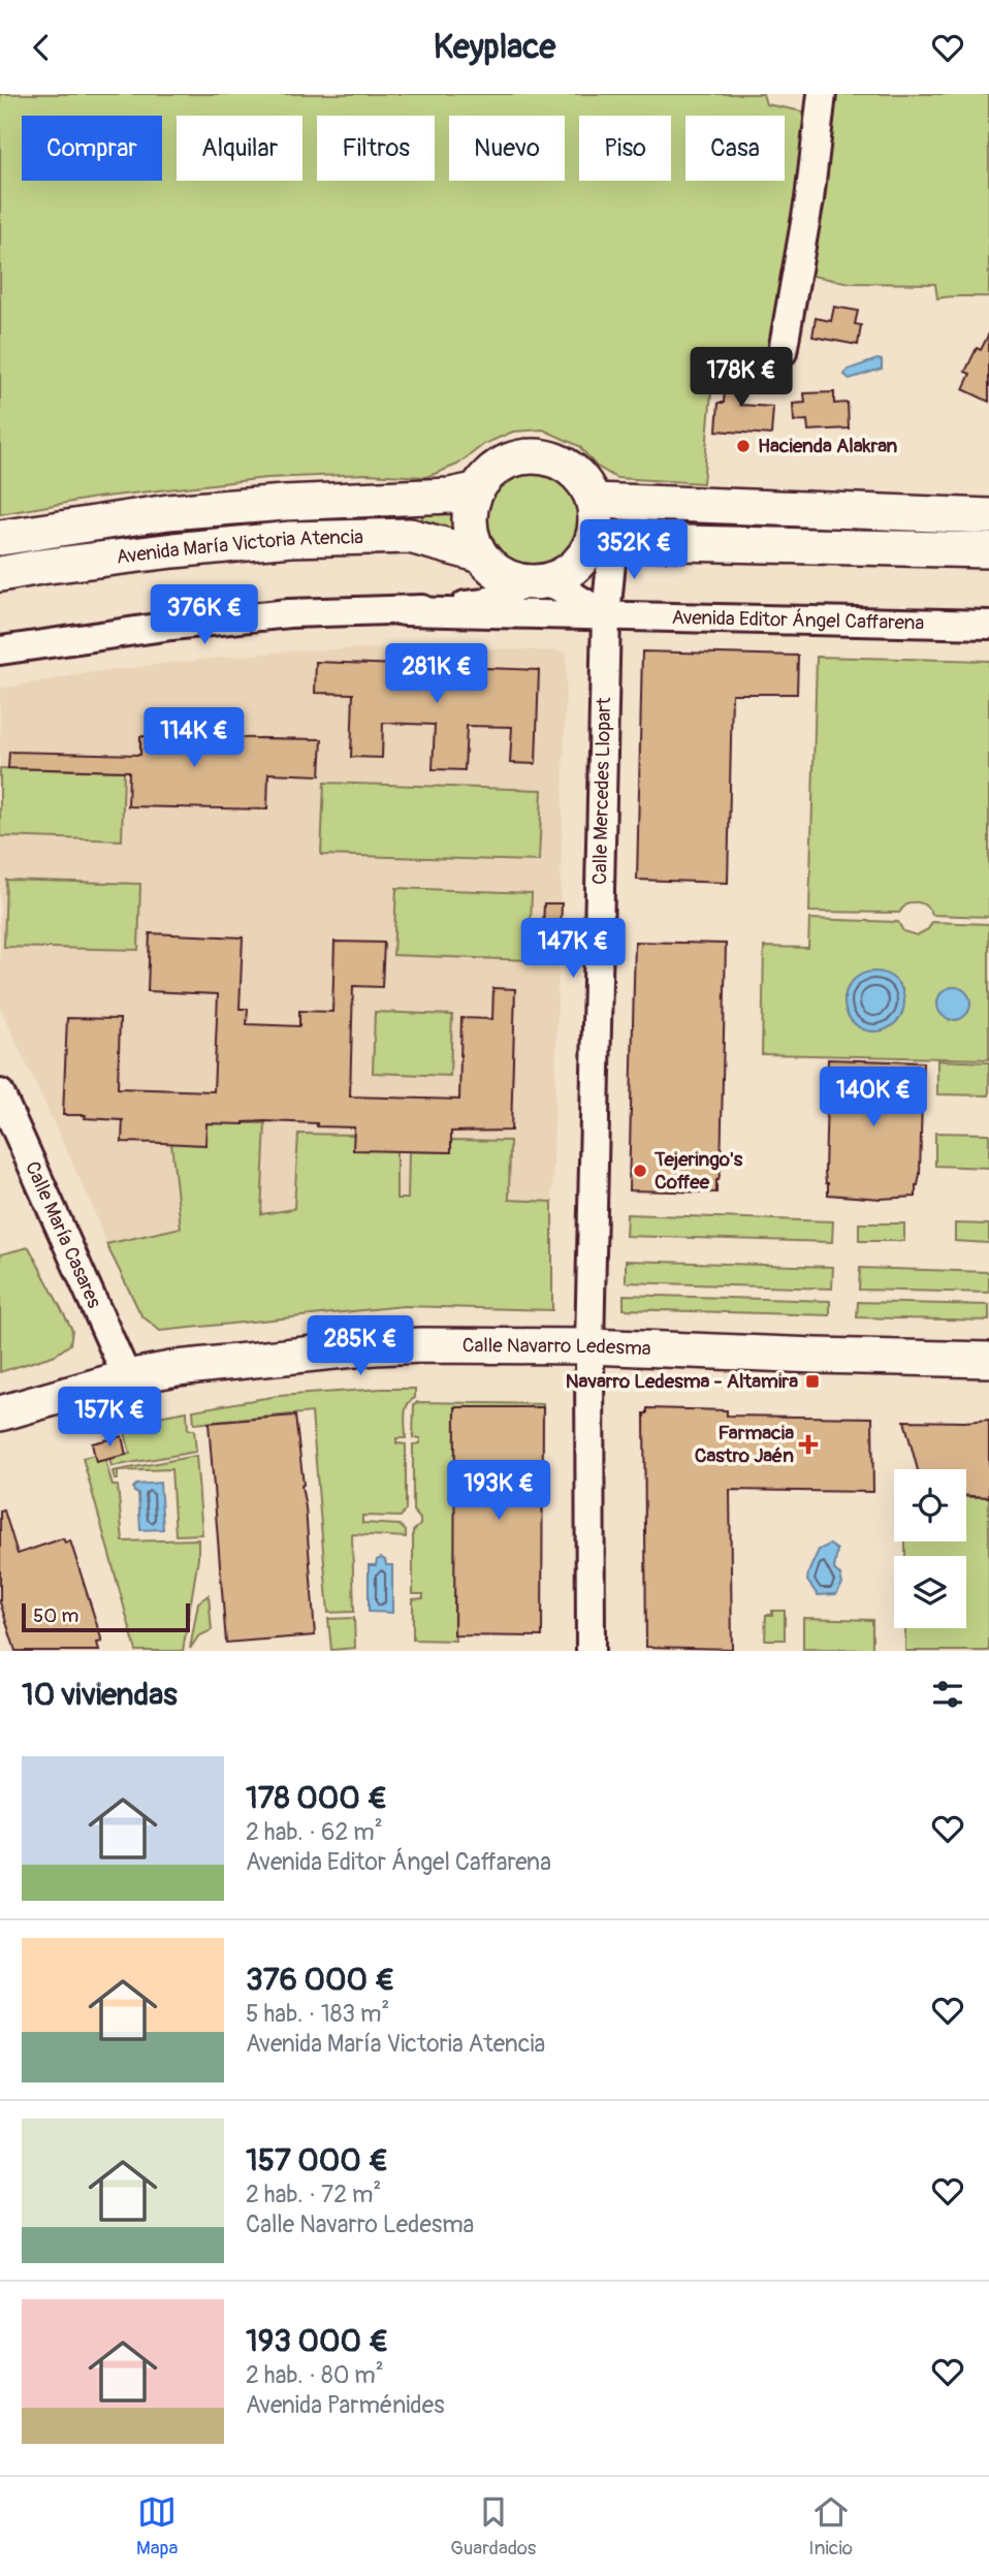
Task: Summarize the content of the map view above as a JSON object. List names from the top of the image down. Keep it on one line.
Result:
{"streets":{"main road":["Avenida María Victoria Atencia","Calle Navarro Ledesma"],"street":["Avenida Editor Ángel Caffarena","Calle Mercedes Llopart","Calle María Casares"]},"crossings":[["Avenida María Victoria Atencia","Calle Mercedes Llopart"],["Avenida Editor Ángel Caffarena","Calle Mercedes Llopart"],["Calle Mercedes Llopart","Calle Navarro Ledesma"],["Calle María Casares","Calle Navarro Ledesma"]],"places":{"other":["Hacienda Alakran","Tejeringo's Coffee"],"transit":["Navarro Ledesma - Altamira"],"health":["Farmacia Castro Jaén"]},"scale_bar":"50 m","page":{"header":"Keyplace","chip":["Comprar","Alquilar","Filtros","Nuevo","Piso","Casa"],"price":["178K €","352K €","376K €","281K €","114K €","147K €","140K €","285K €","157K €","193K €"],"scale":"50 m","heading":"10 viviendas","list":[{"name":"178 000 €","note":"2 hab. · 62 m² · Avenida Editor Ángel Caffarena"},{"name":"376 000 €","note":"5 hab. · 183 m² · Avenida María Victoria Atencia"},{"name":"157 000 €","note":"2 hab. · 72 m² · Calle Navarro Ledesma"},{"name":"193 000 €","note":"2 hab. · 80 m² · Avenida Parménides"}],"tabs":["Mapa","Guardados","Inicio"]}}
